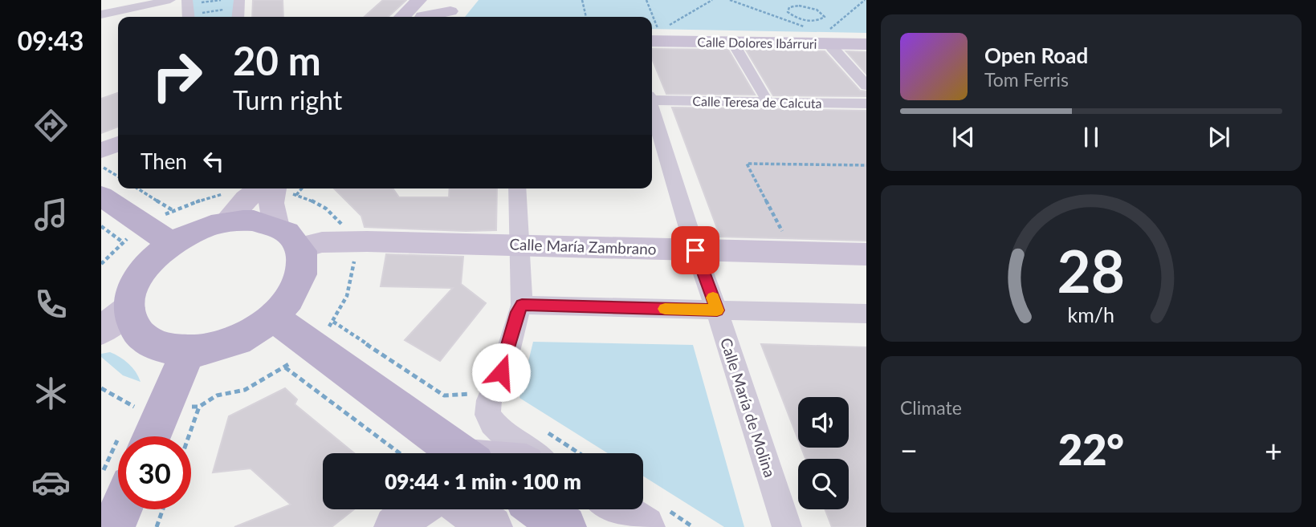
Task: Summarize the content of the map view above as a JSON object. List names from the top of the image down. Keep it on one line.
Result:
{"streets":{"main road":["Calle Dolores Ibárruri","Calle María Zambrano"],"street":["Calle Teresa de Calcuta","Calle María de Molina"]},"crossings":[["Calle María Zambrano","Calle María de Molina"]],"page":{"tabs":"09:43","turn":["20 m","Turn right"],"song":["Open Road","Tom Ferris"],"then":"Then","tile":"Climate","heat":["−","22°","+"],"limit":"30","trip":"09:44 · 1 min · 100 m","gauge":["28","km/h"]}}
